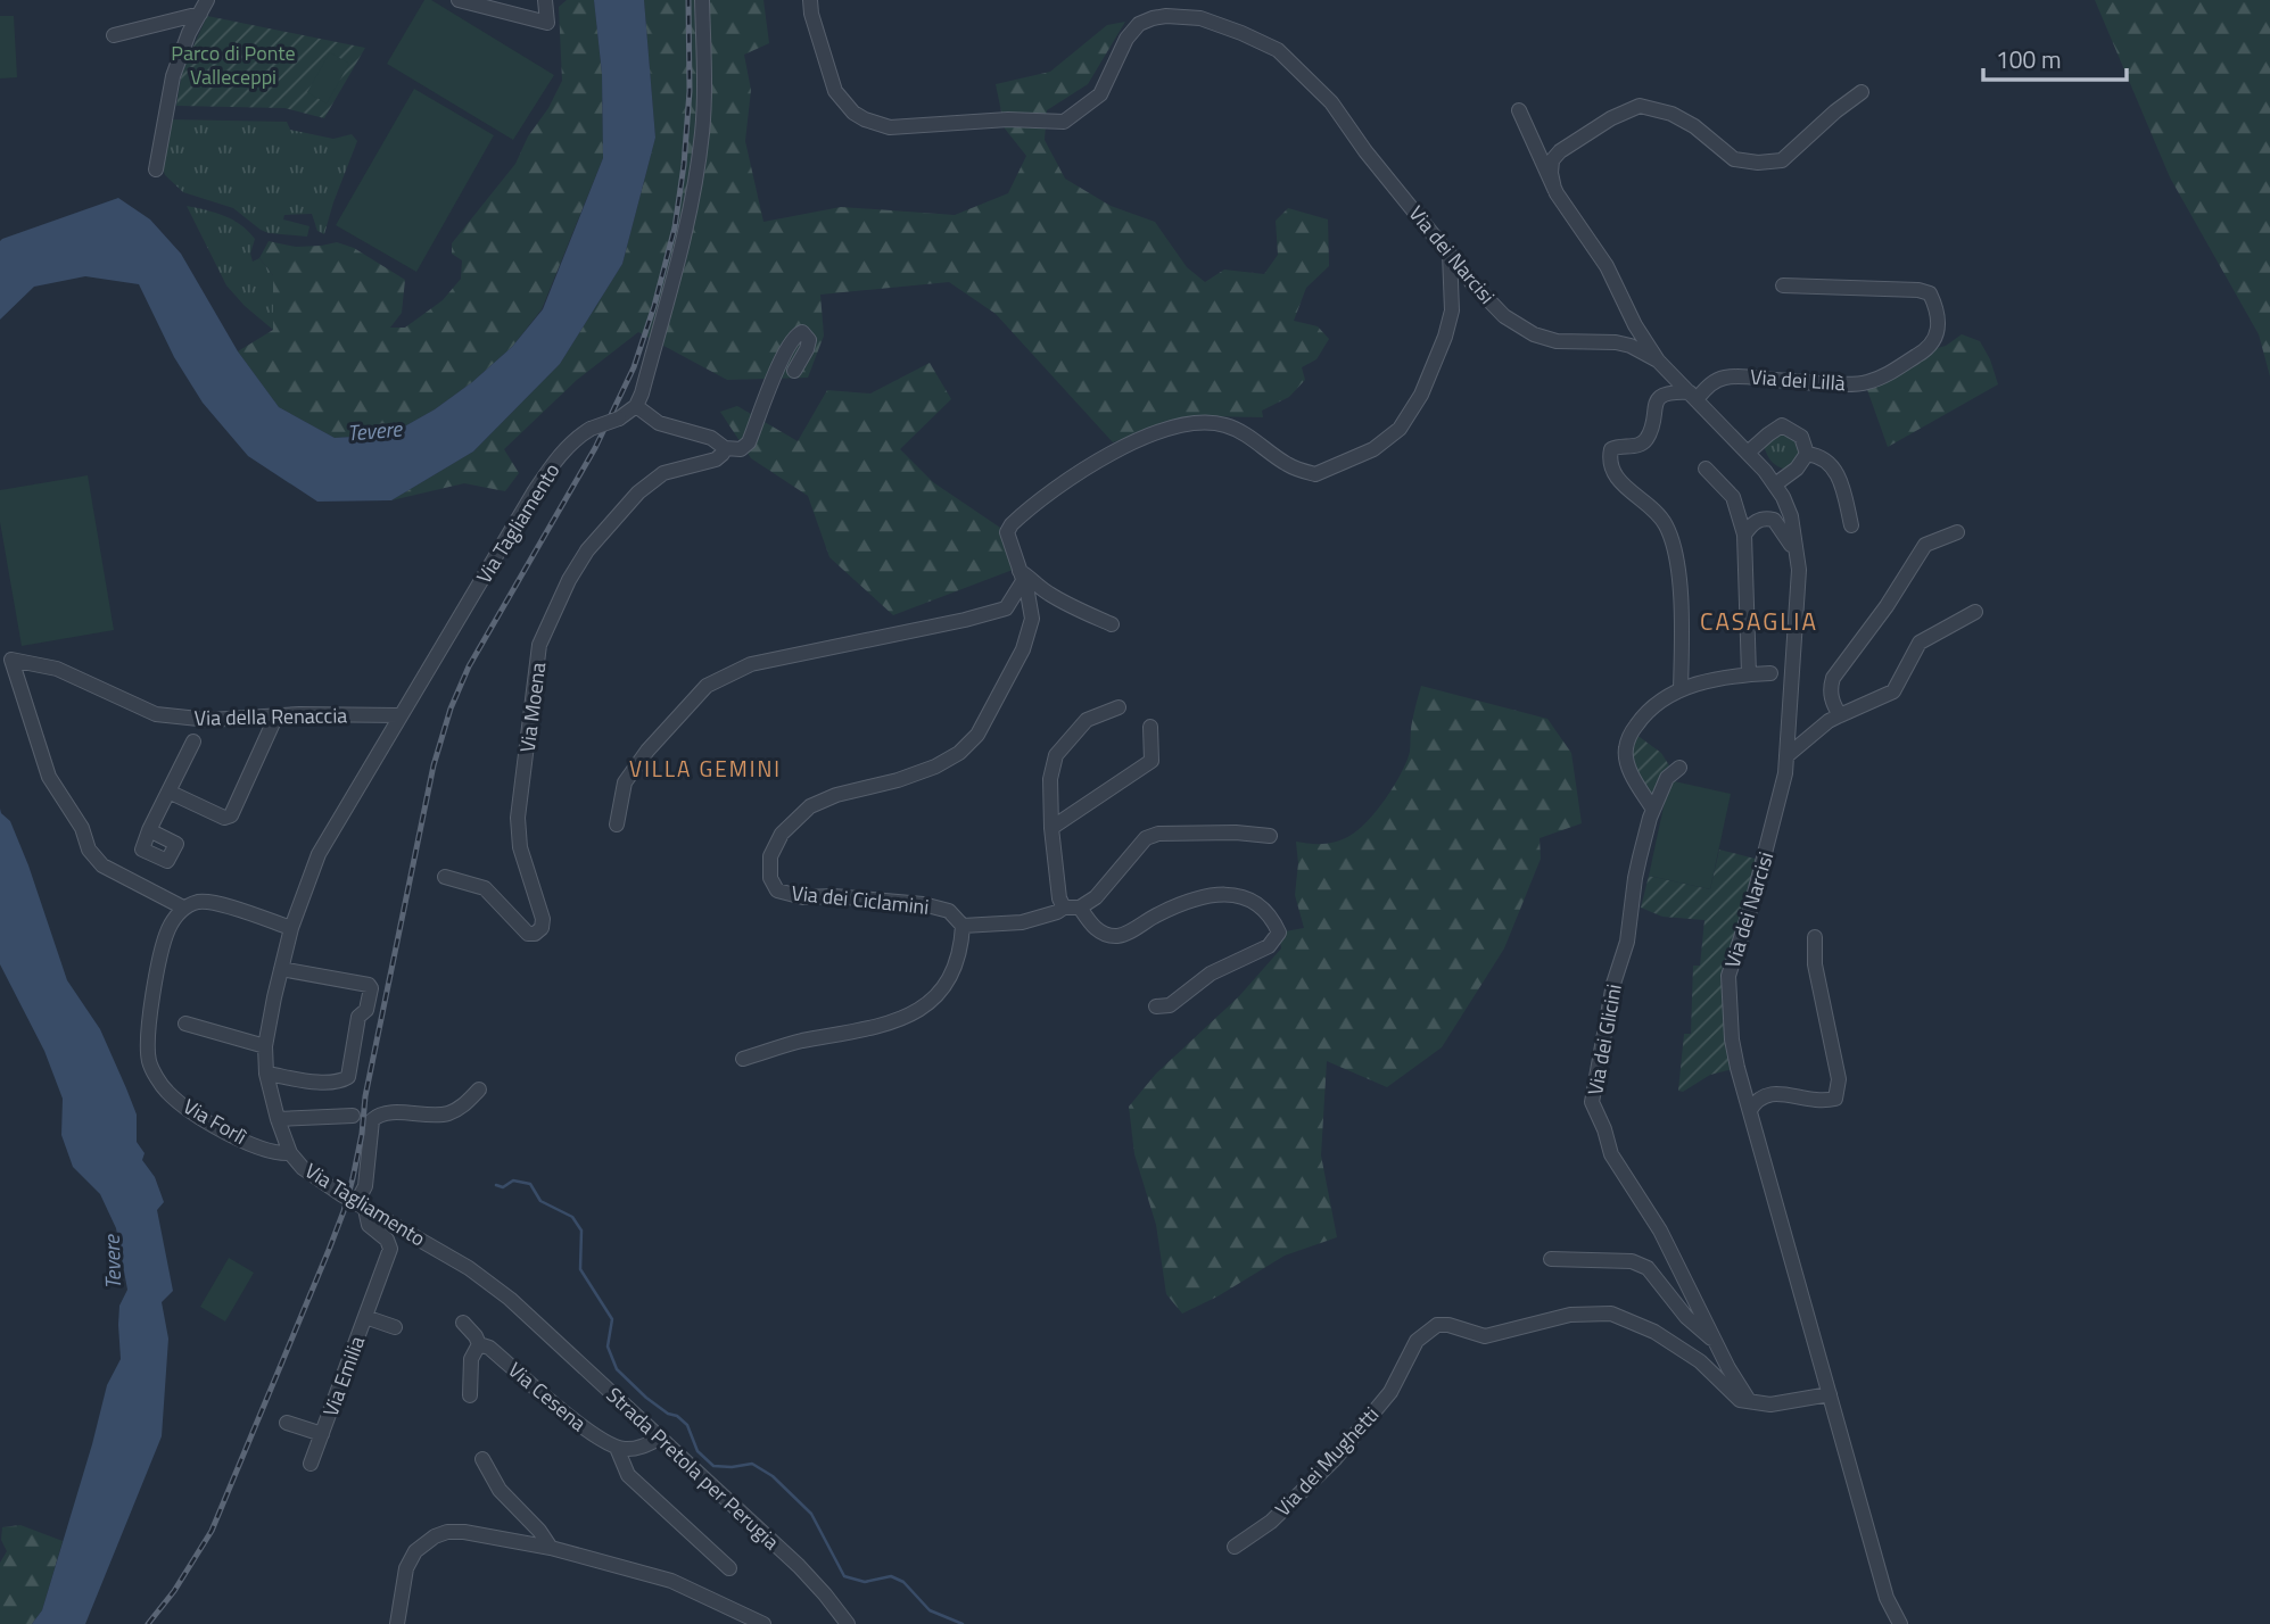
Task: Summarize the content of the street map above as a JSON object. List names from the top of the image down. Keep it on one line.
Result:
{"streets":{"street":["Via dei Narcisi","Via dei Lillà","Via Tagliamento","Via Moena","Via della Renaccia","Via dei Ciclamini","Via dei Glicini","Via Forlì","Via Emilia","Via Cesena","Via dei Mughetti","Strada Pretola per Perugia"]},"crossings":[["Via dei Narcisi","Via dei Lillà"],["Via dei Narcisi","Via dei Ciclamini"],["Via Tagliamento","Via della Renaccia"],["Via Tagliamento","Via Forlì"],["Via Tagliamento","Via Emilia"],["Via Tagliamento","Strada Pretola per Perugia"],["Via della Renaccia","Via Forlì"],["Via dei Glicini","Via dei Mughetti"]],"districts":["CASAGLIA","VILLA GEMINI"],"water":["Tevere"],"parks":["Parco di Ponte Valleceppi"],"scale_bar":"100 m"}
